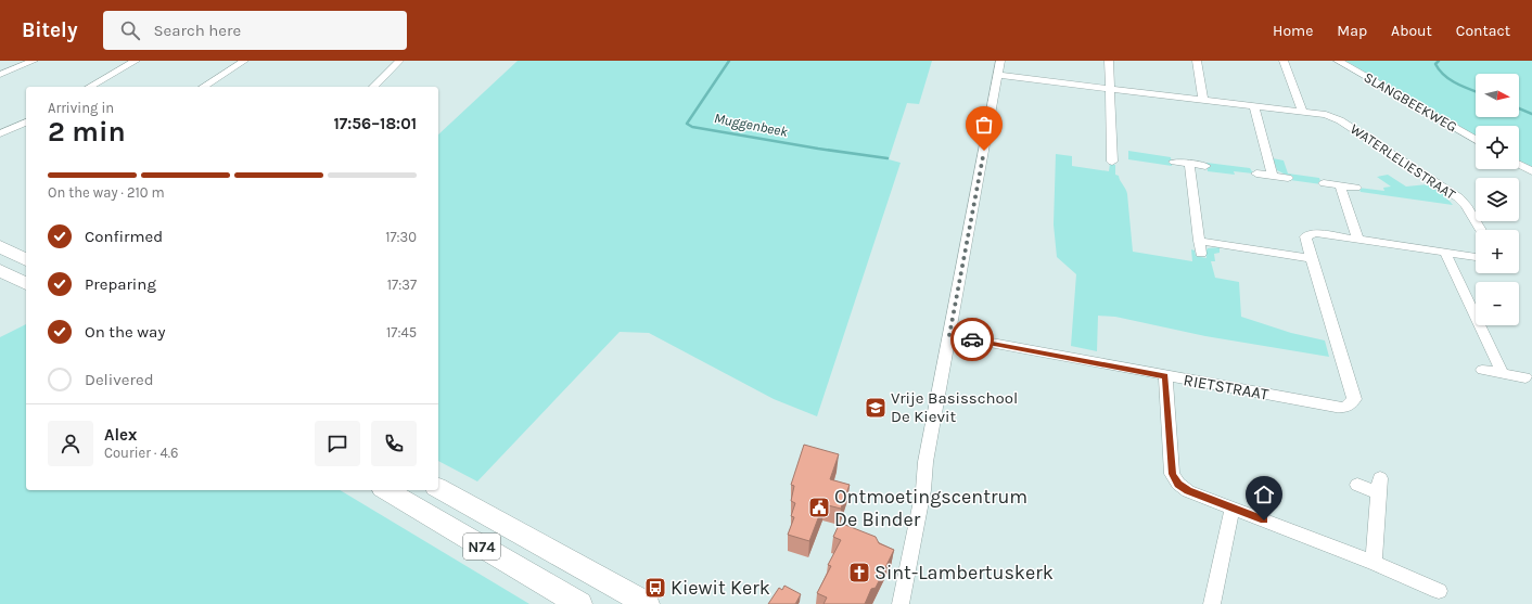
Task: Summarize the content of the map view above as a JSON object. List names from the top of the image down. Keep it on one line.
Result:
{"streets":{"main road":["N74"],"street":["SLANGBEEKWEG","WATERLELIESTRAAT","RIETSTRAAT"]},"water":["Muggenbeek"],"places":{"school or university":["Vrije Basisschool De Kievit"],"public building":["Ontmoetingscentrum De Binder"],"church":["Sint-Lambertuskerk"],"bus stop":["Kiewit Kerk"]},"north":"right","page":{"header":"Bitely","search":"Search here","nav":["Home","Map","About","Contact"],"map_buttons":["+","−"],"heading":["2 min","Arriving in","17:56–18:01"],"panel":["Alex","Courier · 4.6"],"bar":"On the way · 210 m","list":[["Confirmed","17:30"],["Preparing","17:37"],["On the way","17:45"],"Delivered"]}}
